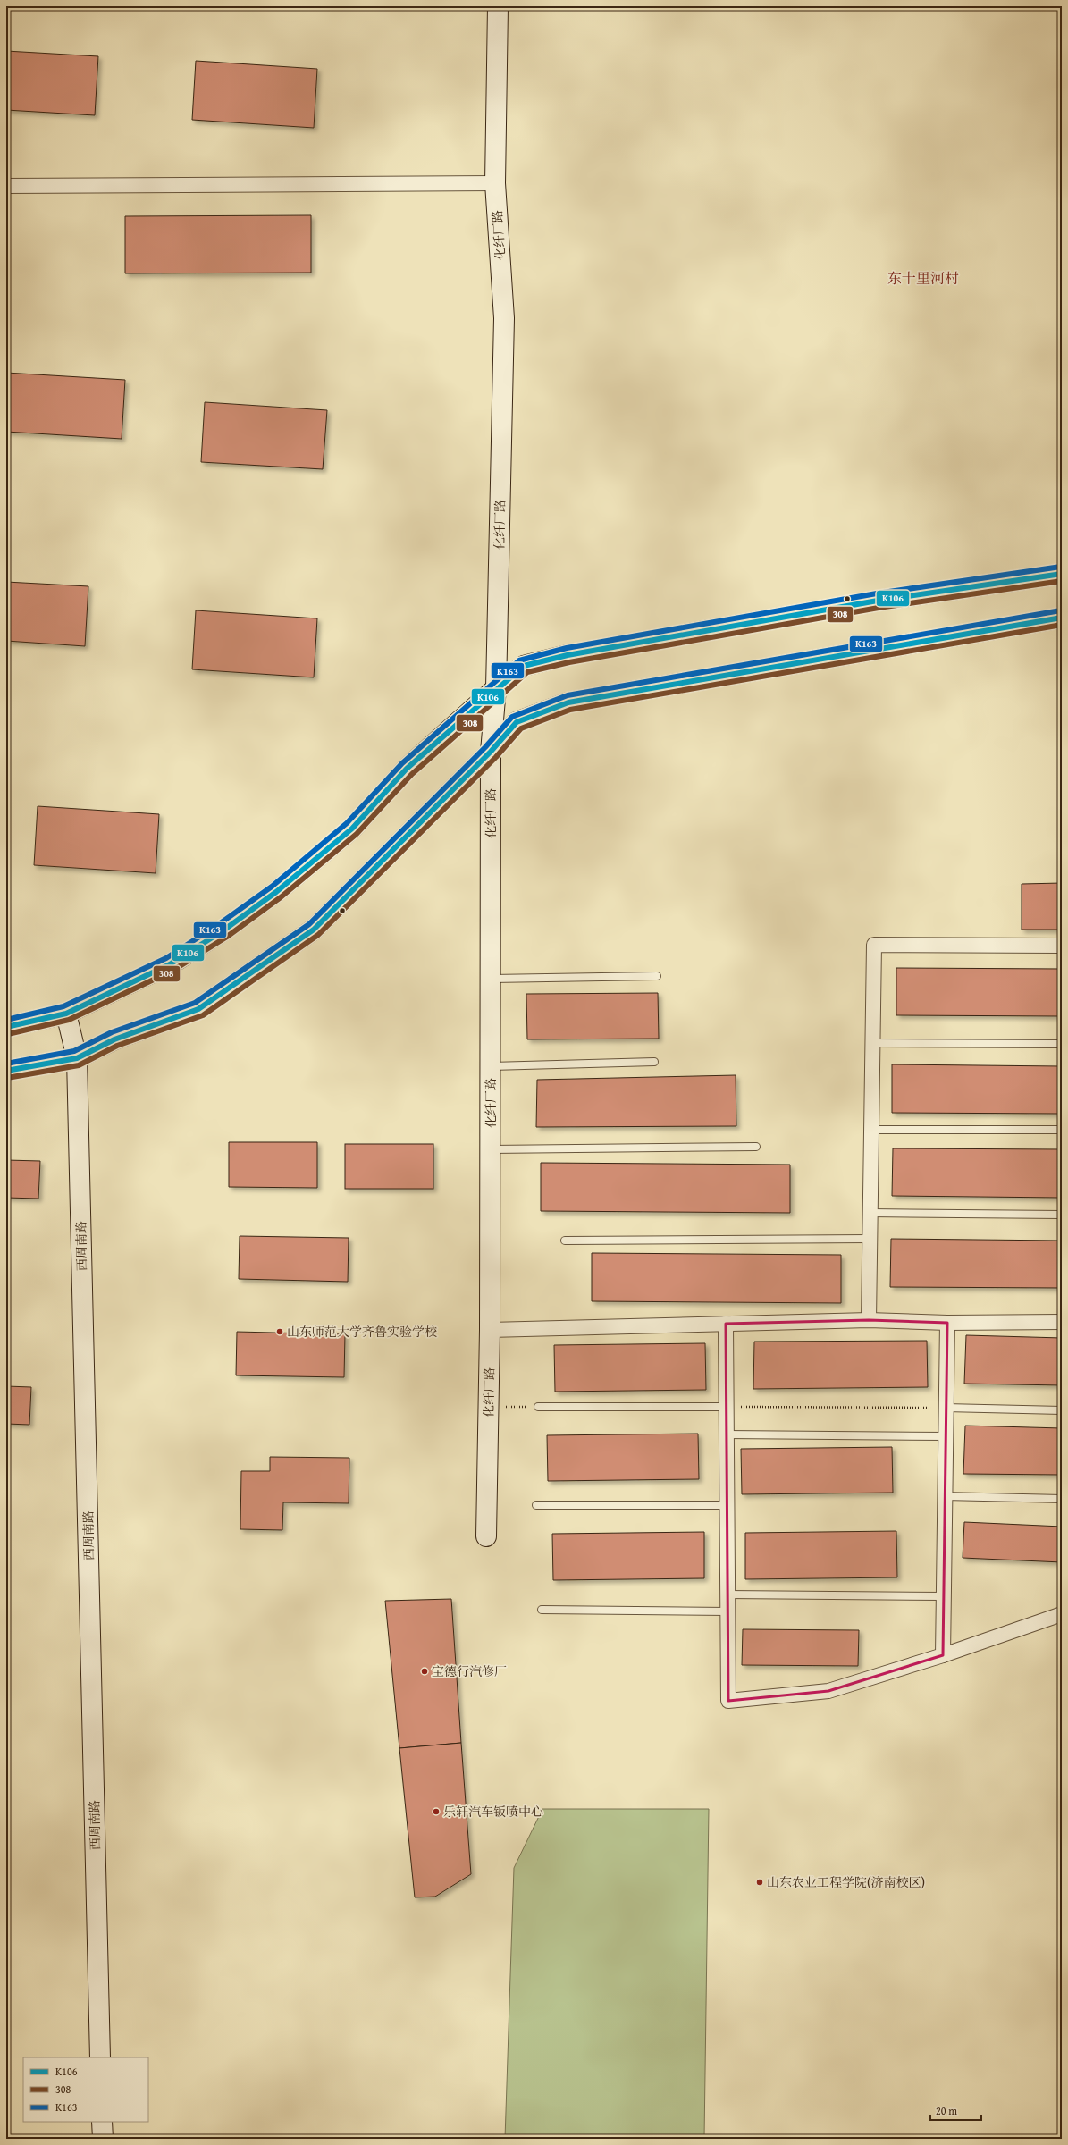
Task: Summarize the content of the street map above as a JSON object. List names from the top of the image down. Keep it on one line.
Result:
{"streets":{"main road":["化纤厂路","西周南路"]},"districts":["东十里河村"],"places":["山东师范大学齐鲁实验学校","宝德行汽修厂","乐轩汽车钣喷中心","山东农业工程学院(济南校区)"],"lines":["transit line K163","transit line K106","transit line 308"],"legend":["K106","308","K163"],"scale_bar":"20 m"}
